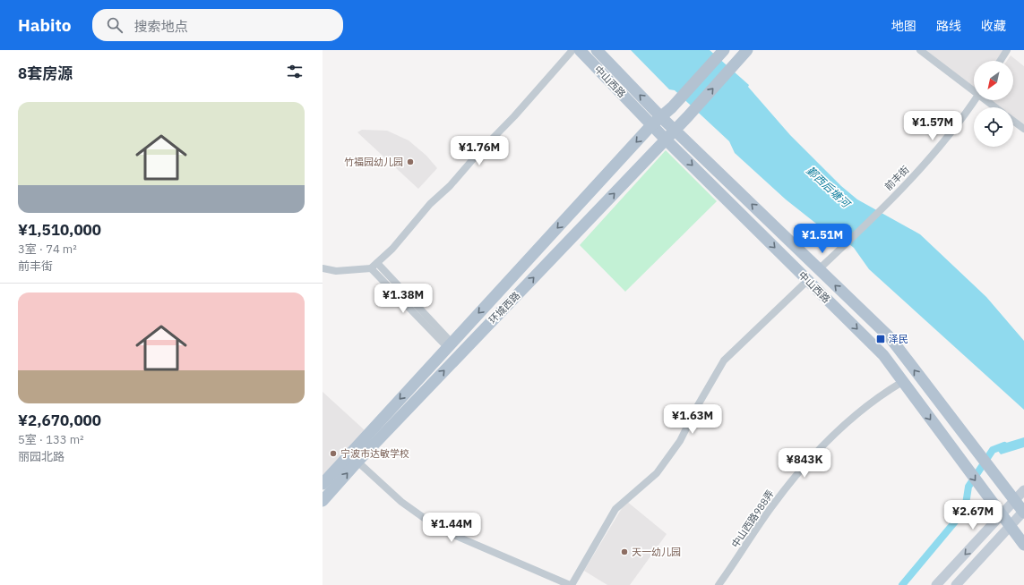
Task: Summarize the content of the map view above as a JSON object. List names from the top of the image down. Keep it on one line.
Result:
{"streets":{"main road":["中山西路","环城西路"],"street":["前丰街","中山西路988弄"]},"crossings":[["中山西路","前丰街"],["中山西路","环城西路"],["中山西路","中山西路988弄"]],"water":["鄞西后塘河"],"places":{"other":["竹福园幼儿园","宁波市达敏学校","天一幼儿园"],"transit":["泽民"]},"north":"bottom left","page":{"header":"Habito","search":"搜索地点","nav":["地图","路线","收藏"],"heading":"8套房源","list":[{"name":"¥1,510,000","note":"3室 · 74 m² · 前丰街"},{"name":"¥2,670,000","note":"5室 · 133 m² · 丽园北路"}],"price":["¥1.57M","¥1.76M","¥1.51M","¥1.38M","¥1.63M","¥843K","¥2.67M","¥1.44M"]}}
